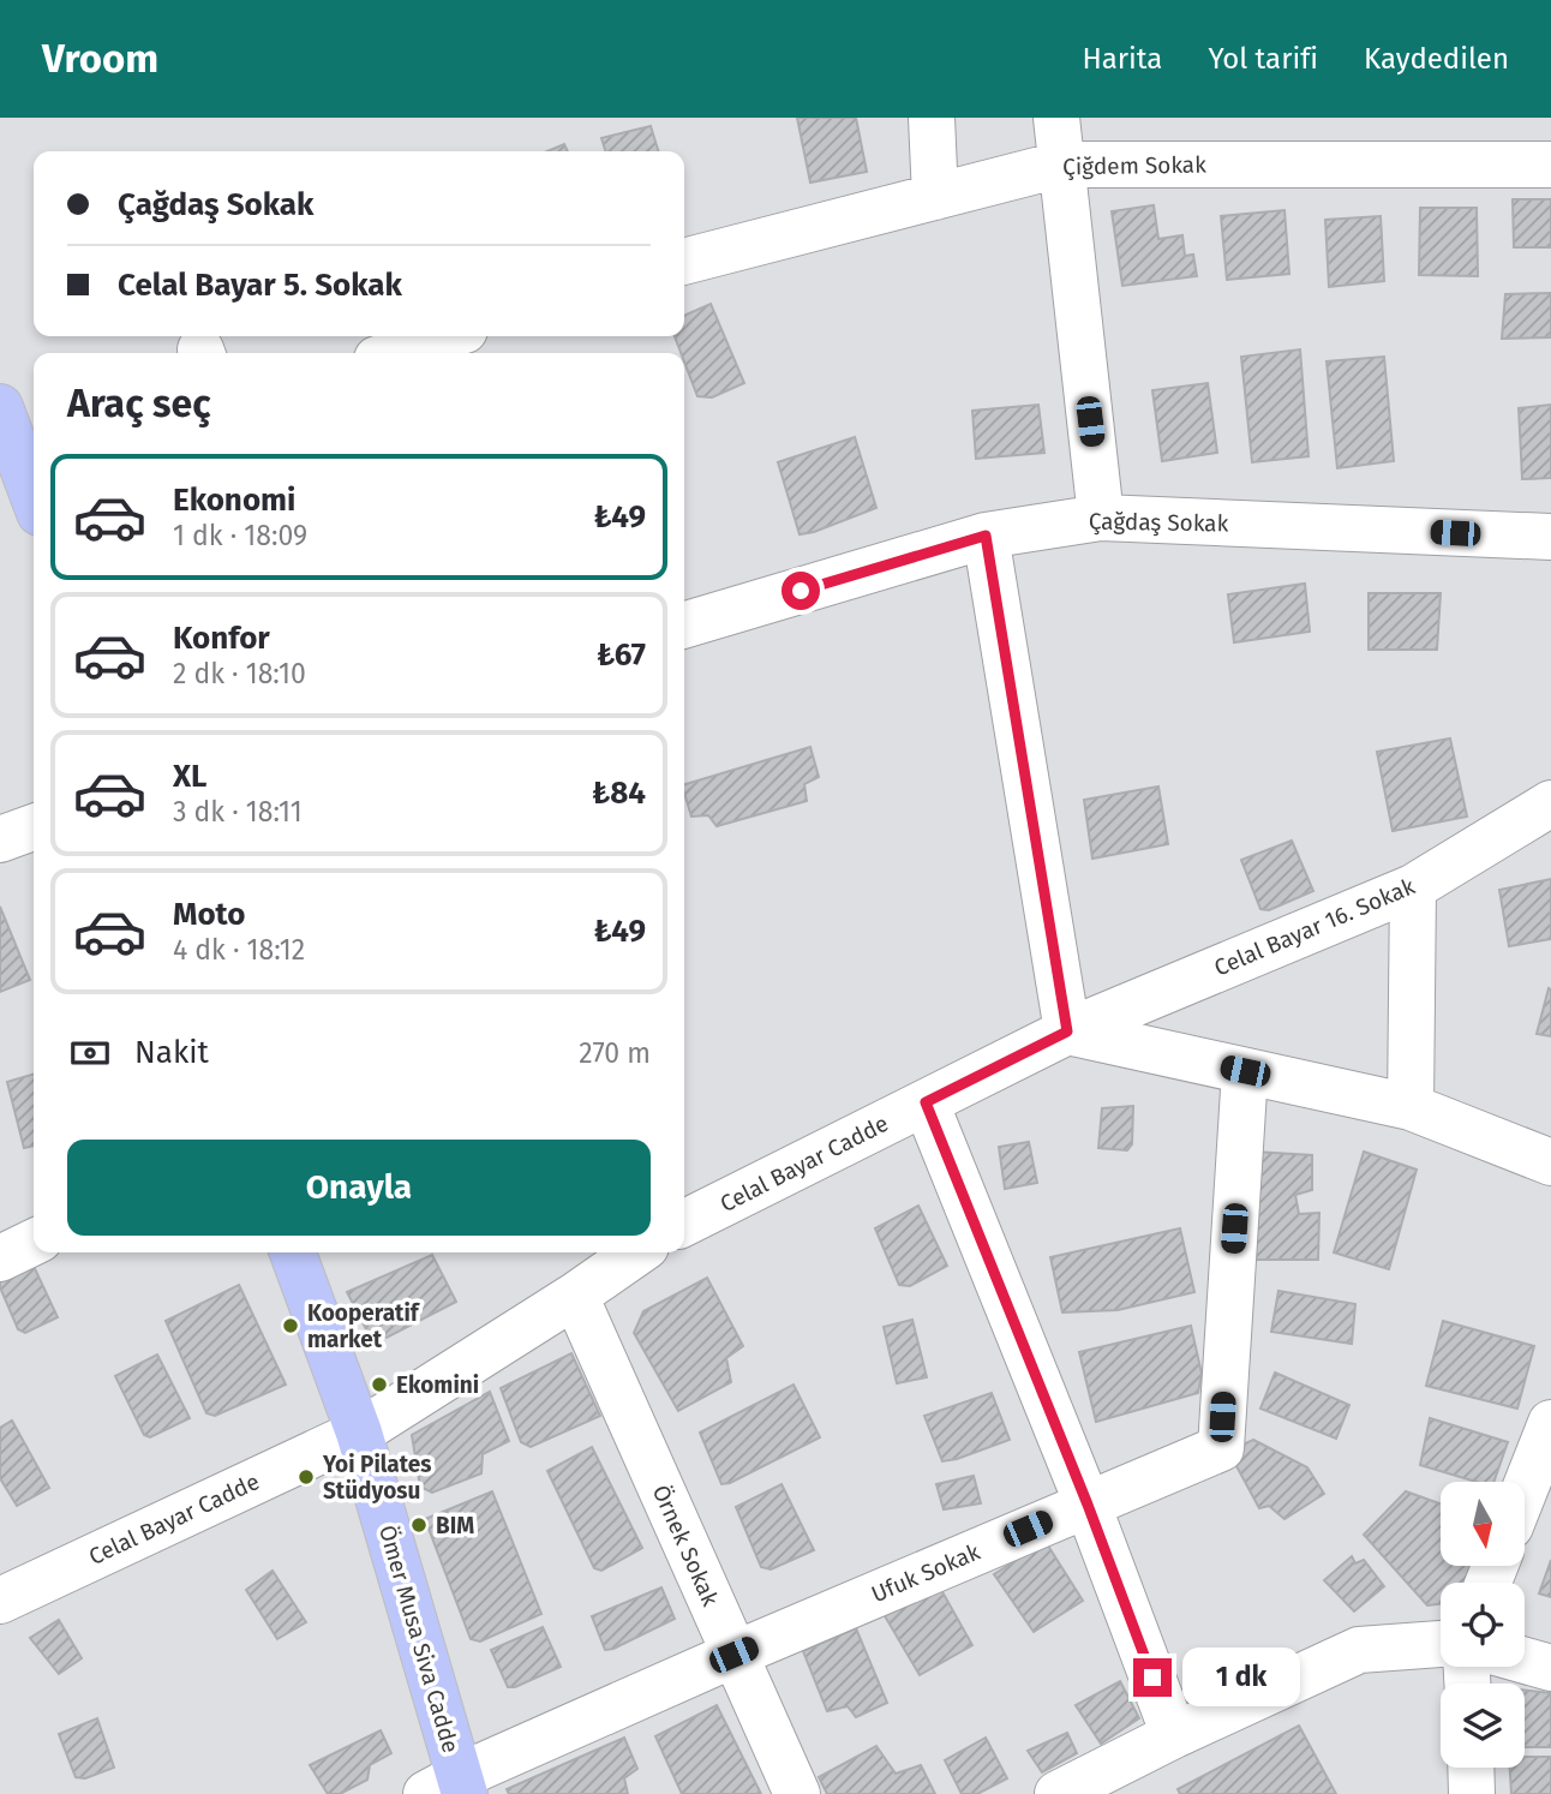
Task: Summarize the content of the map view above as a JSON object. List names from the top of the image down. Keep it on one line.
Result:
{"streets":{"main road":["Ömer Musa Siva Cadde"],"street":["Çiğdem Sokak","Çağdaş Sokak","Celal Bayar 16. Sokak","Celal Bayar Cadde","Örnek Sokak","Ufuk Sokak"]},"crossings":[["Celal Bayar 16. Sokak","Celal Bayar Cadde"],["Celal Bayar Cadde","Örnek Sokak"],["Celal Bayar Cadde","Ömer Musa Siva Cadde"],["Örnek Sokak","Ufuk Sokak"],["Ufuk Sokak","Ömer Musa Siva Cadde"]],"places":["Kooperatif market","Ekomini","Yoi Pilates Stüdyosu","BIM"],"north":"bottom","page":{"header":"Vroom","nav":["Harita","Yol tarifi","Kaydedilen"],"banner":["Çağdaş Sokak","Celal Bayar 5. Sokak"],"heading":"Araç seç","list":[{"name":"Ekonomi","note":"1 dk · 18:09","value":"₺49"},{"name":"Konfor","note":"2 dk · 18:10","value":"₺67"},{"name":"XL","note":"3 dk · 18:11","value":"₺84"},{"name":"Moto","note":"4 dk · 18:12","value":"₺49"}],"pay":["Nakit","270 m"],"buttons":"Onayla","bubble":"1 dk"}}
